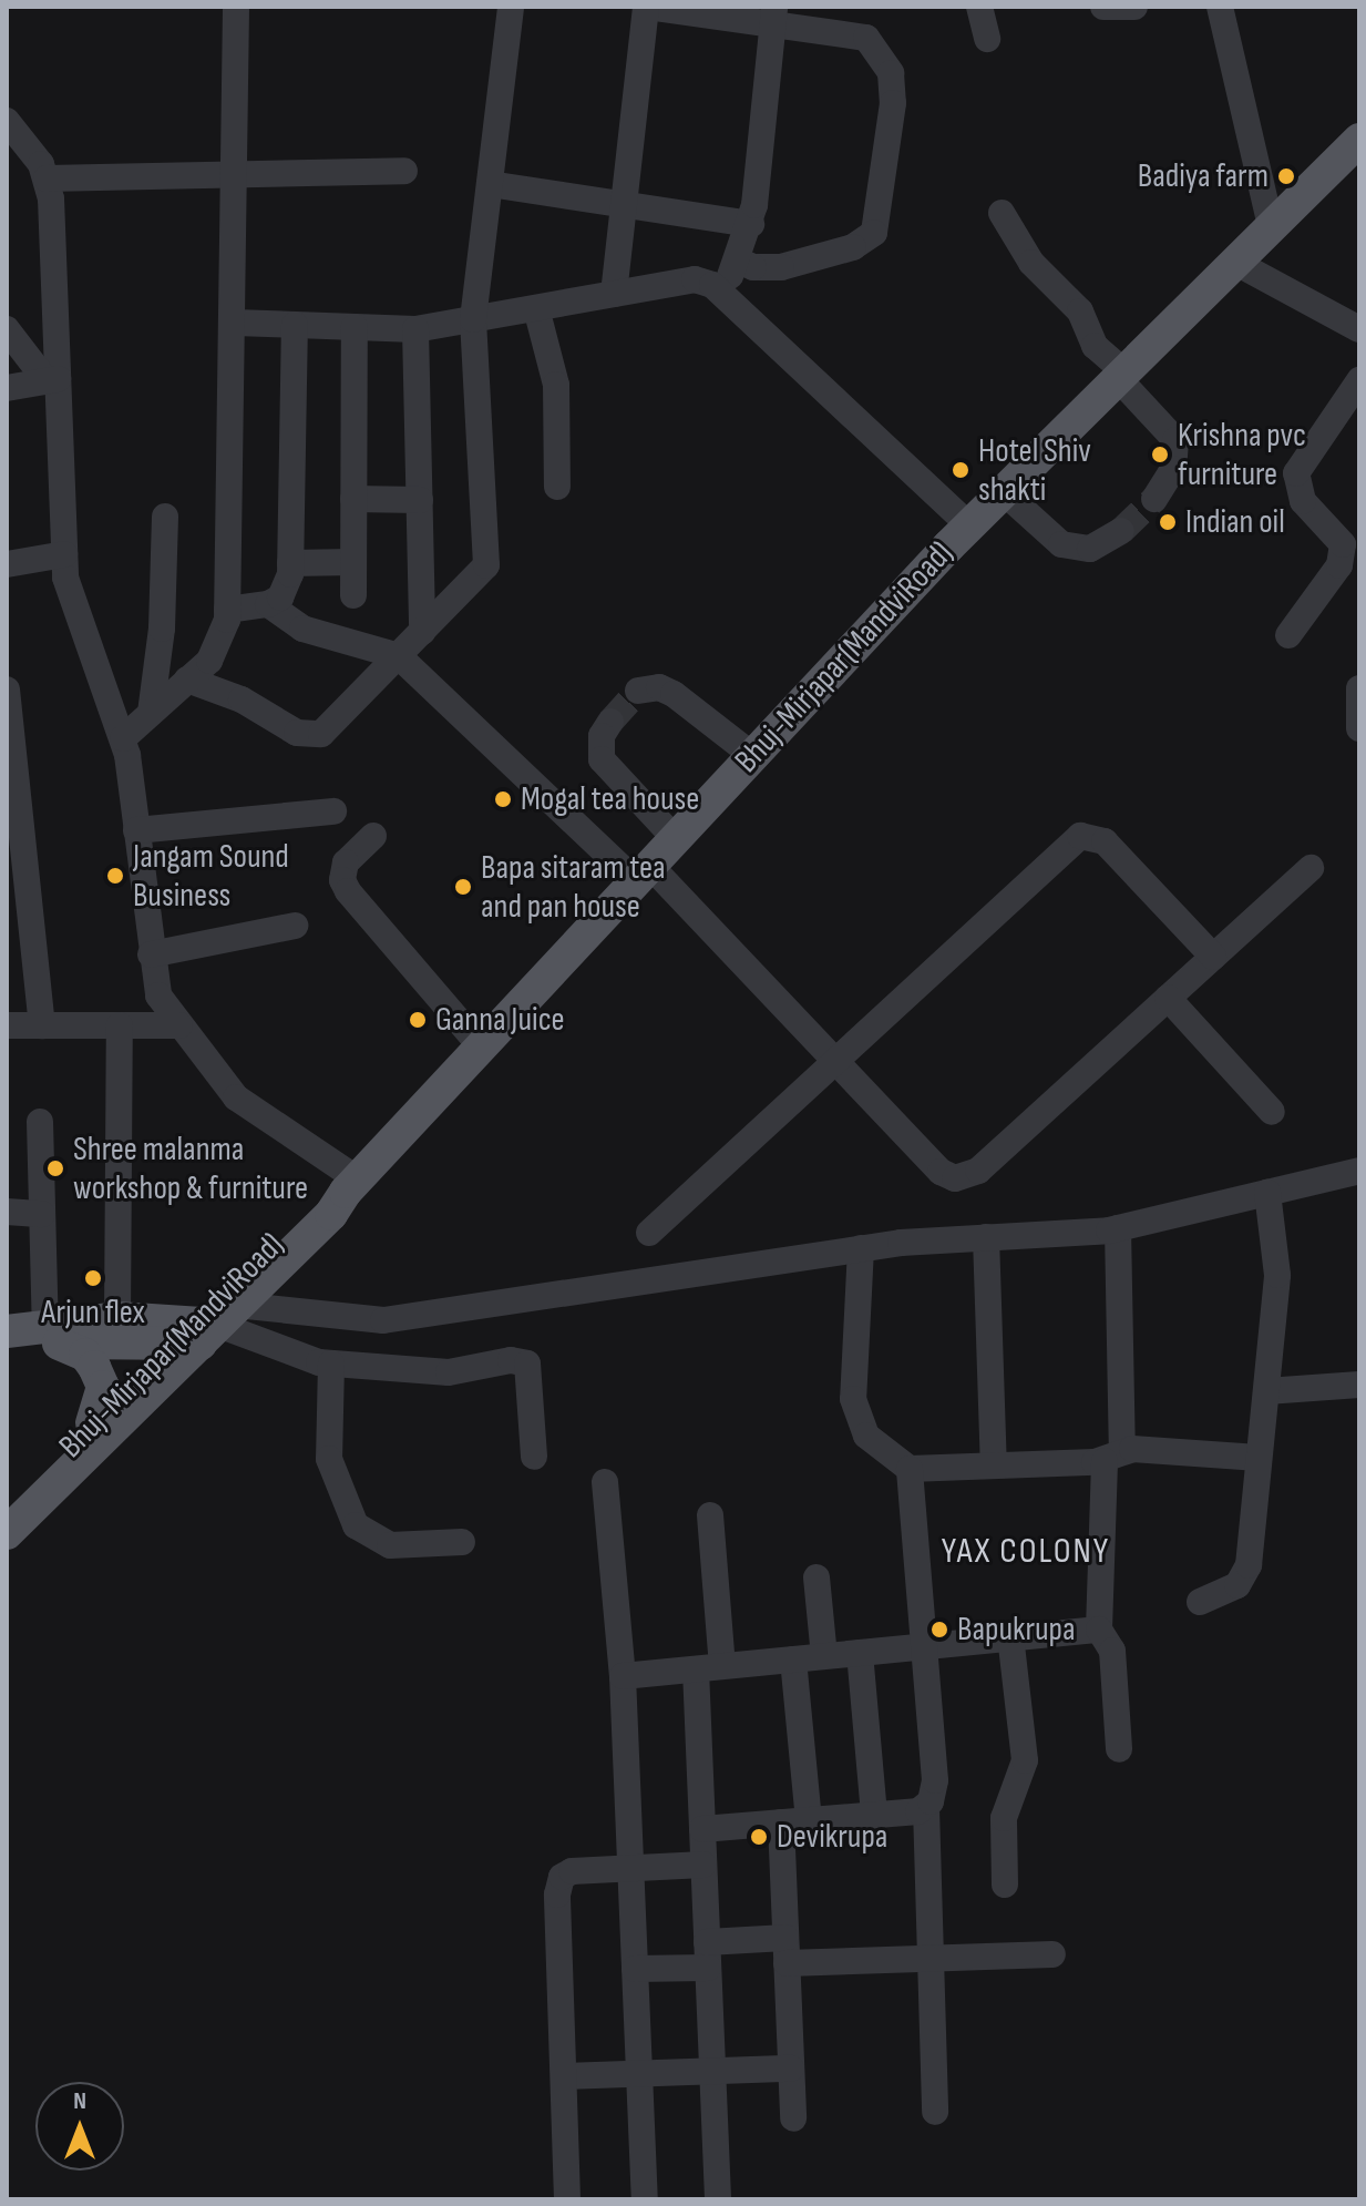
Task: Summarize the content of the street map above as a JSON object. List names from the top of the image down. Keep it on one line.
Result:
{"streets":{"main road":["Bhuj-Mirjapar(MandviRoad)"]},"districts":["YAX COLONY"],"places":["Badiya farm","Krishna pvc furniture","Hotel Shiv shakti","Indian oil","Mogal tea house","Jangam Sound Business","Bapa sitaram tea and pan house","Ganna Juice","Shree malanma workshop & furniture","Arjun flex","Bapukrupa","Devikrupa"],"north":"top"}
